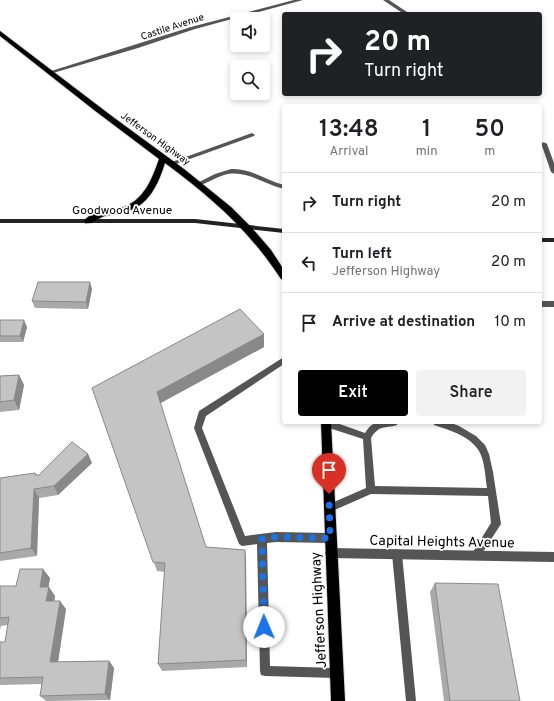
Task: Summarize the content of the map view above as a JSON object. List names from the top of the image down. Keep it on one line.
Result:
{"streets":{"main road":["Jefferson Highway"],"street":["Castile Avenue","Goodwood Avenue","Capital Heights Avenue"]},"crossings":[["Castile Avenue","Jefferson Highway"],["Jefferson Highway","Goodwood Avenue"],["Jefferson Highway","Capital Heights Avenue"]],"page":{"turn":["20 m","Turn right"],"eta":["13:48","Arrival","1","min","50","m"],"list":[{"name":"Turn right","value":"20 m"},{"name":"Turn left","note":"Jefferson Highway","value":"20 m"},{"name":"Arrive at destination","value":"10 m"}],"buttons":["Exit","Share"]}}
